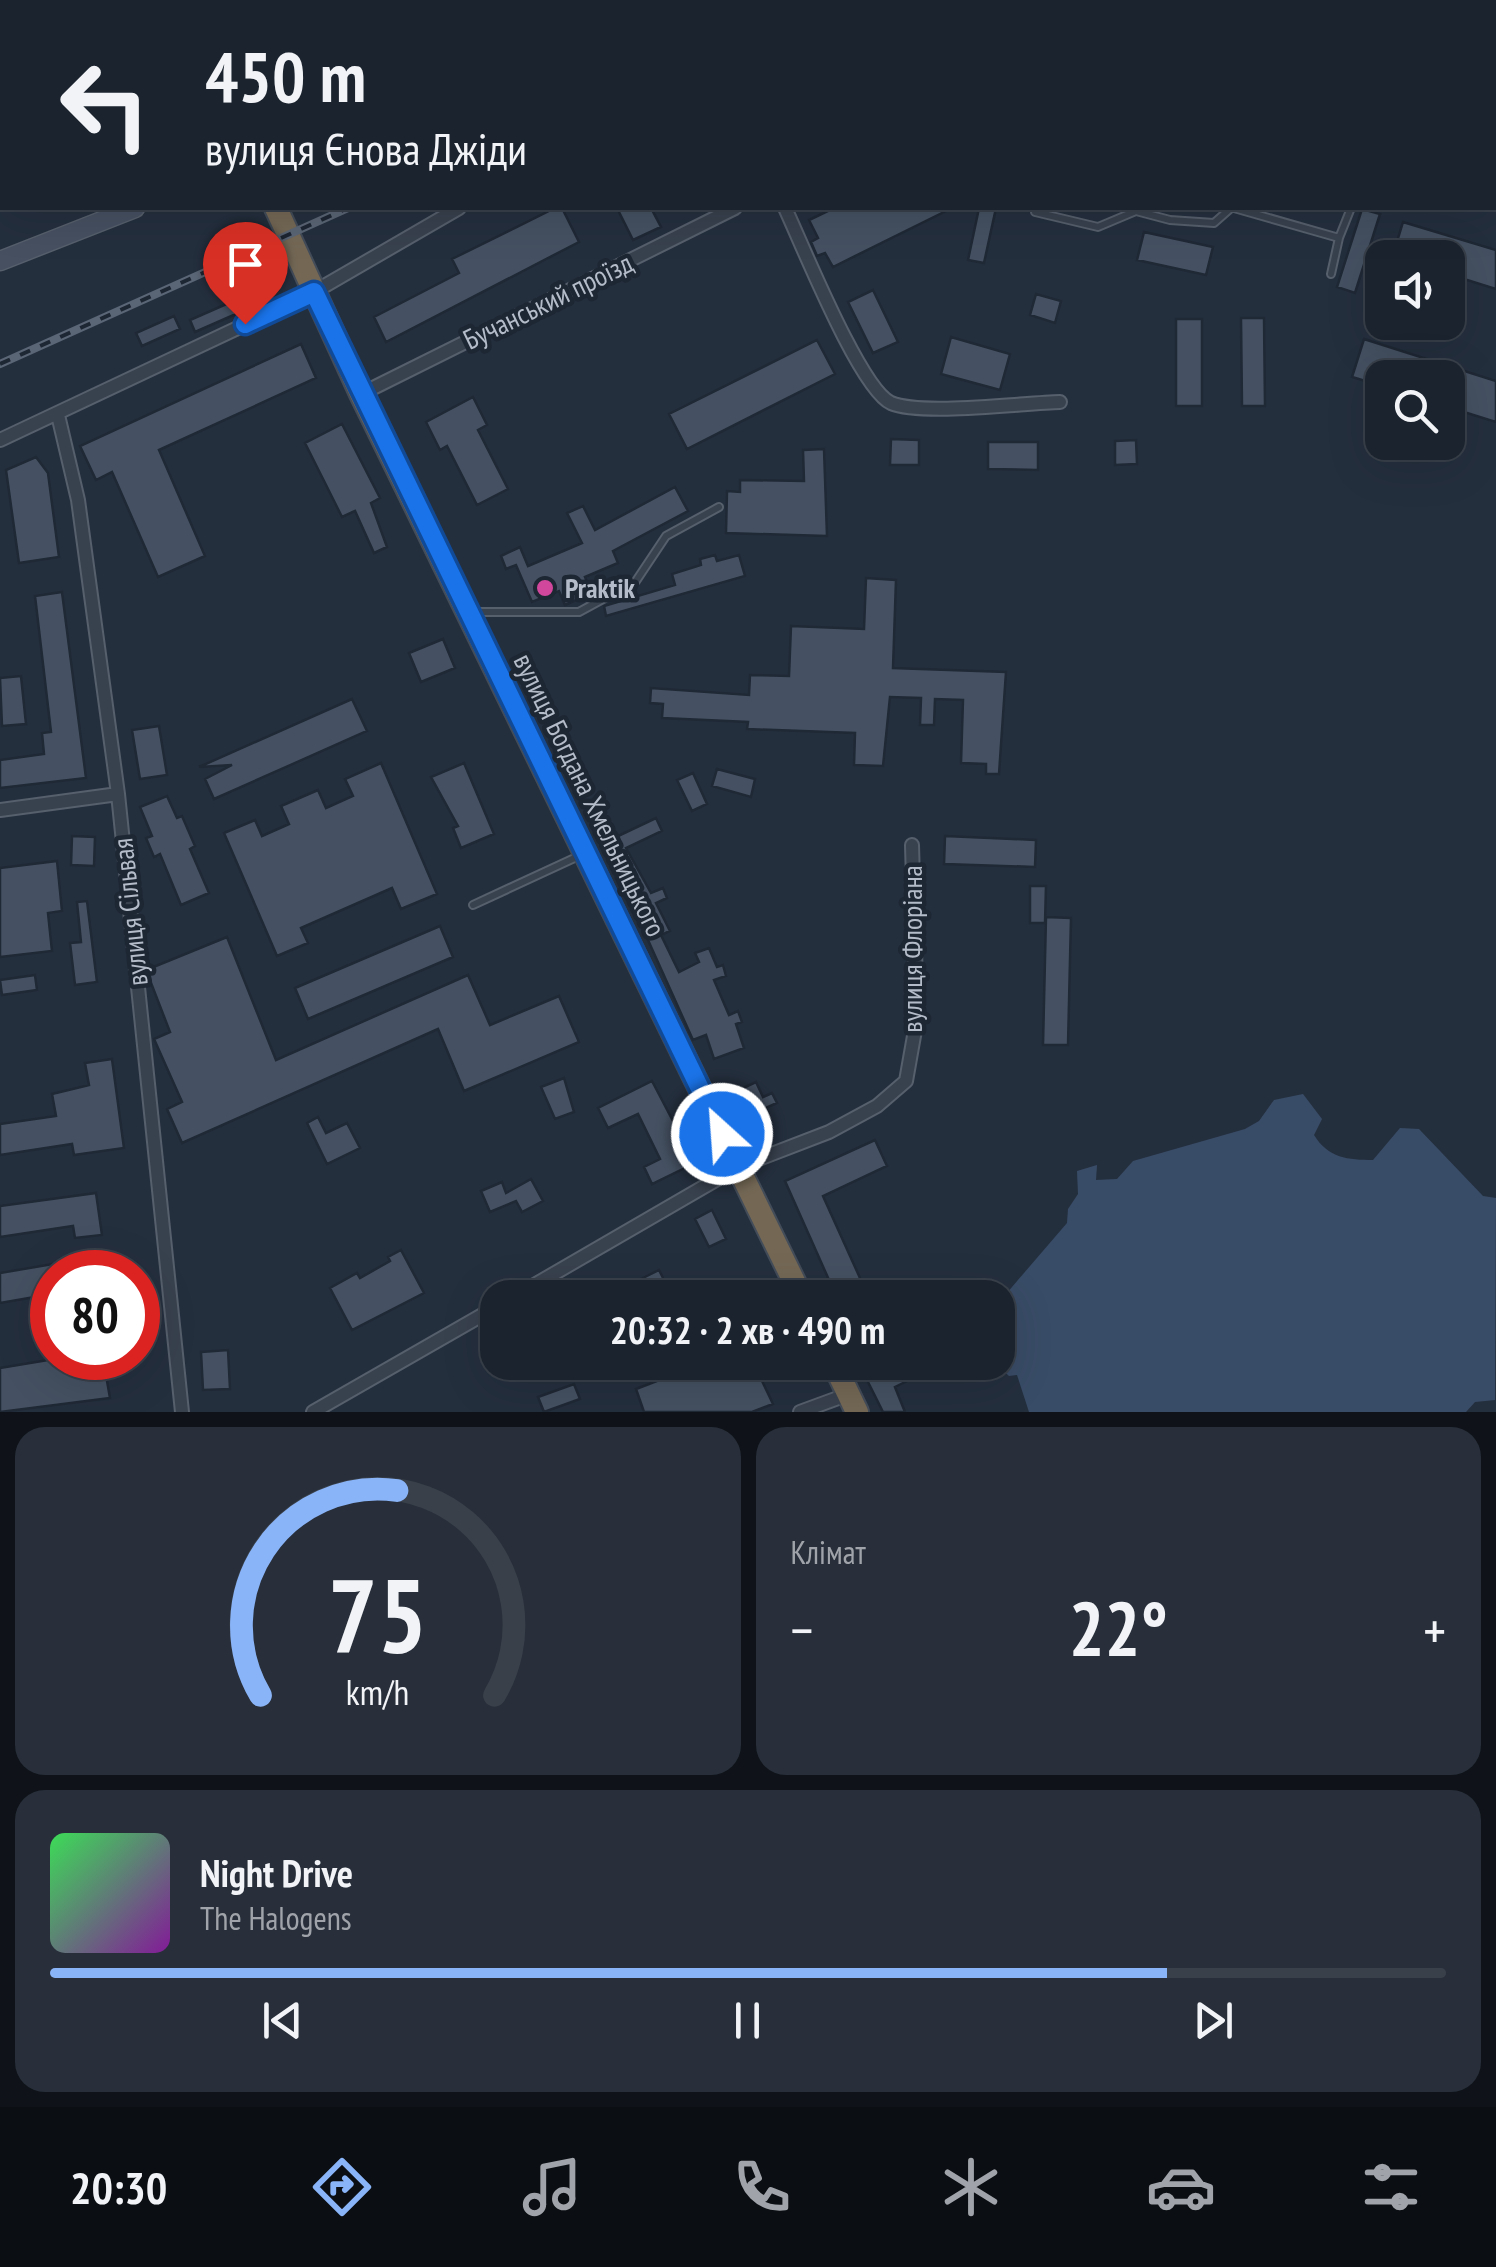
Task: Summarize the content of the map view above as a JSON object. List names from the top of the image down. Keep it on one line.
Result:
{"streets":{"highway":["вулиця Богдана Хмельницького"],"street":["Бучанський проїзд","вулиця Сільвая","вулиця Флоріана"]},"crossings":[["Бучанський проїзд","вулиця Богдана Хмельницького"],["вулиця Богдана Хмельницького","вулиця Флоріана"]],"places":["Praktik"],"page":{"turn":["450 m","вулиця Єнова Джіди"],"limit":"80","trip":"20:32 · 2 хв · 490 m","tile":"Клімат","heat":["−","22°","+"],"song":["Night Drive","The Halogens"],"tabs":"20:30","gauge":["75","km/h"]}}
